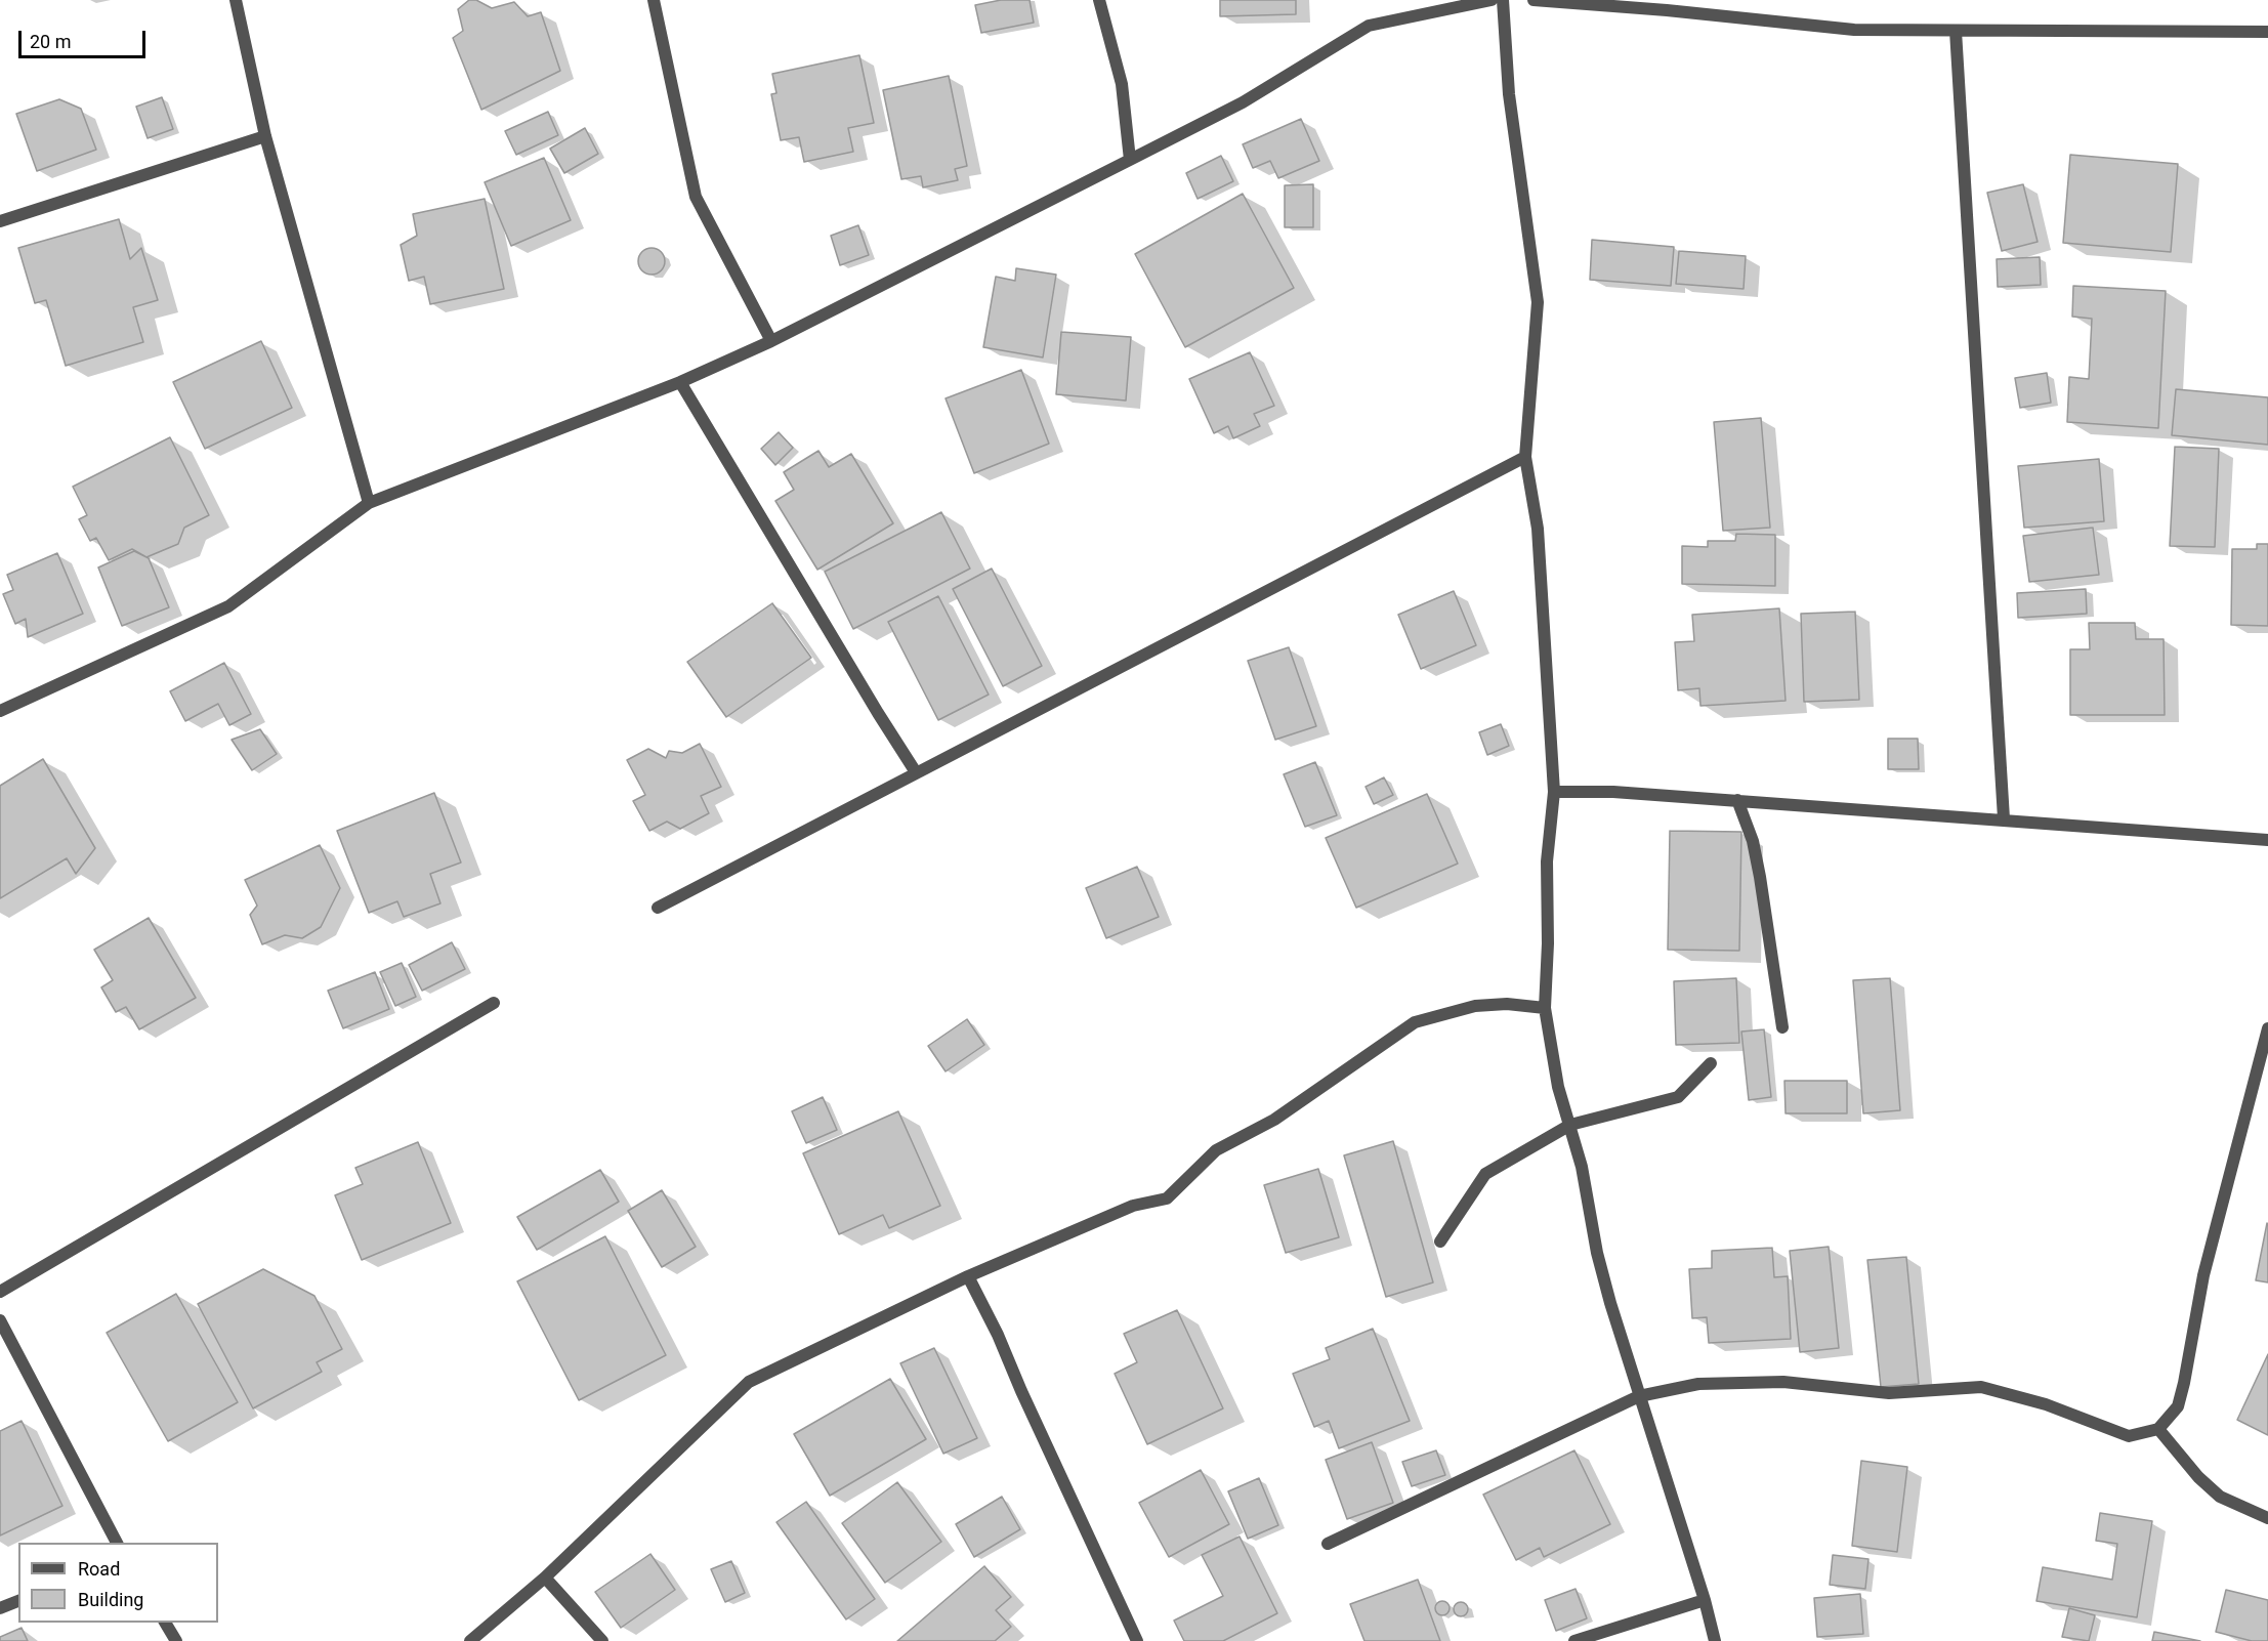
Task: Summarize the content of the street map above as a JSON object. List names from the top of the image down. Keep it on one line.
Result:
{"legend":["Road","Building"],"scale_bar":"20 m"}
